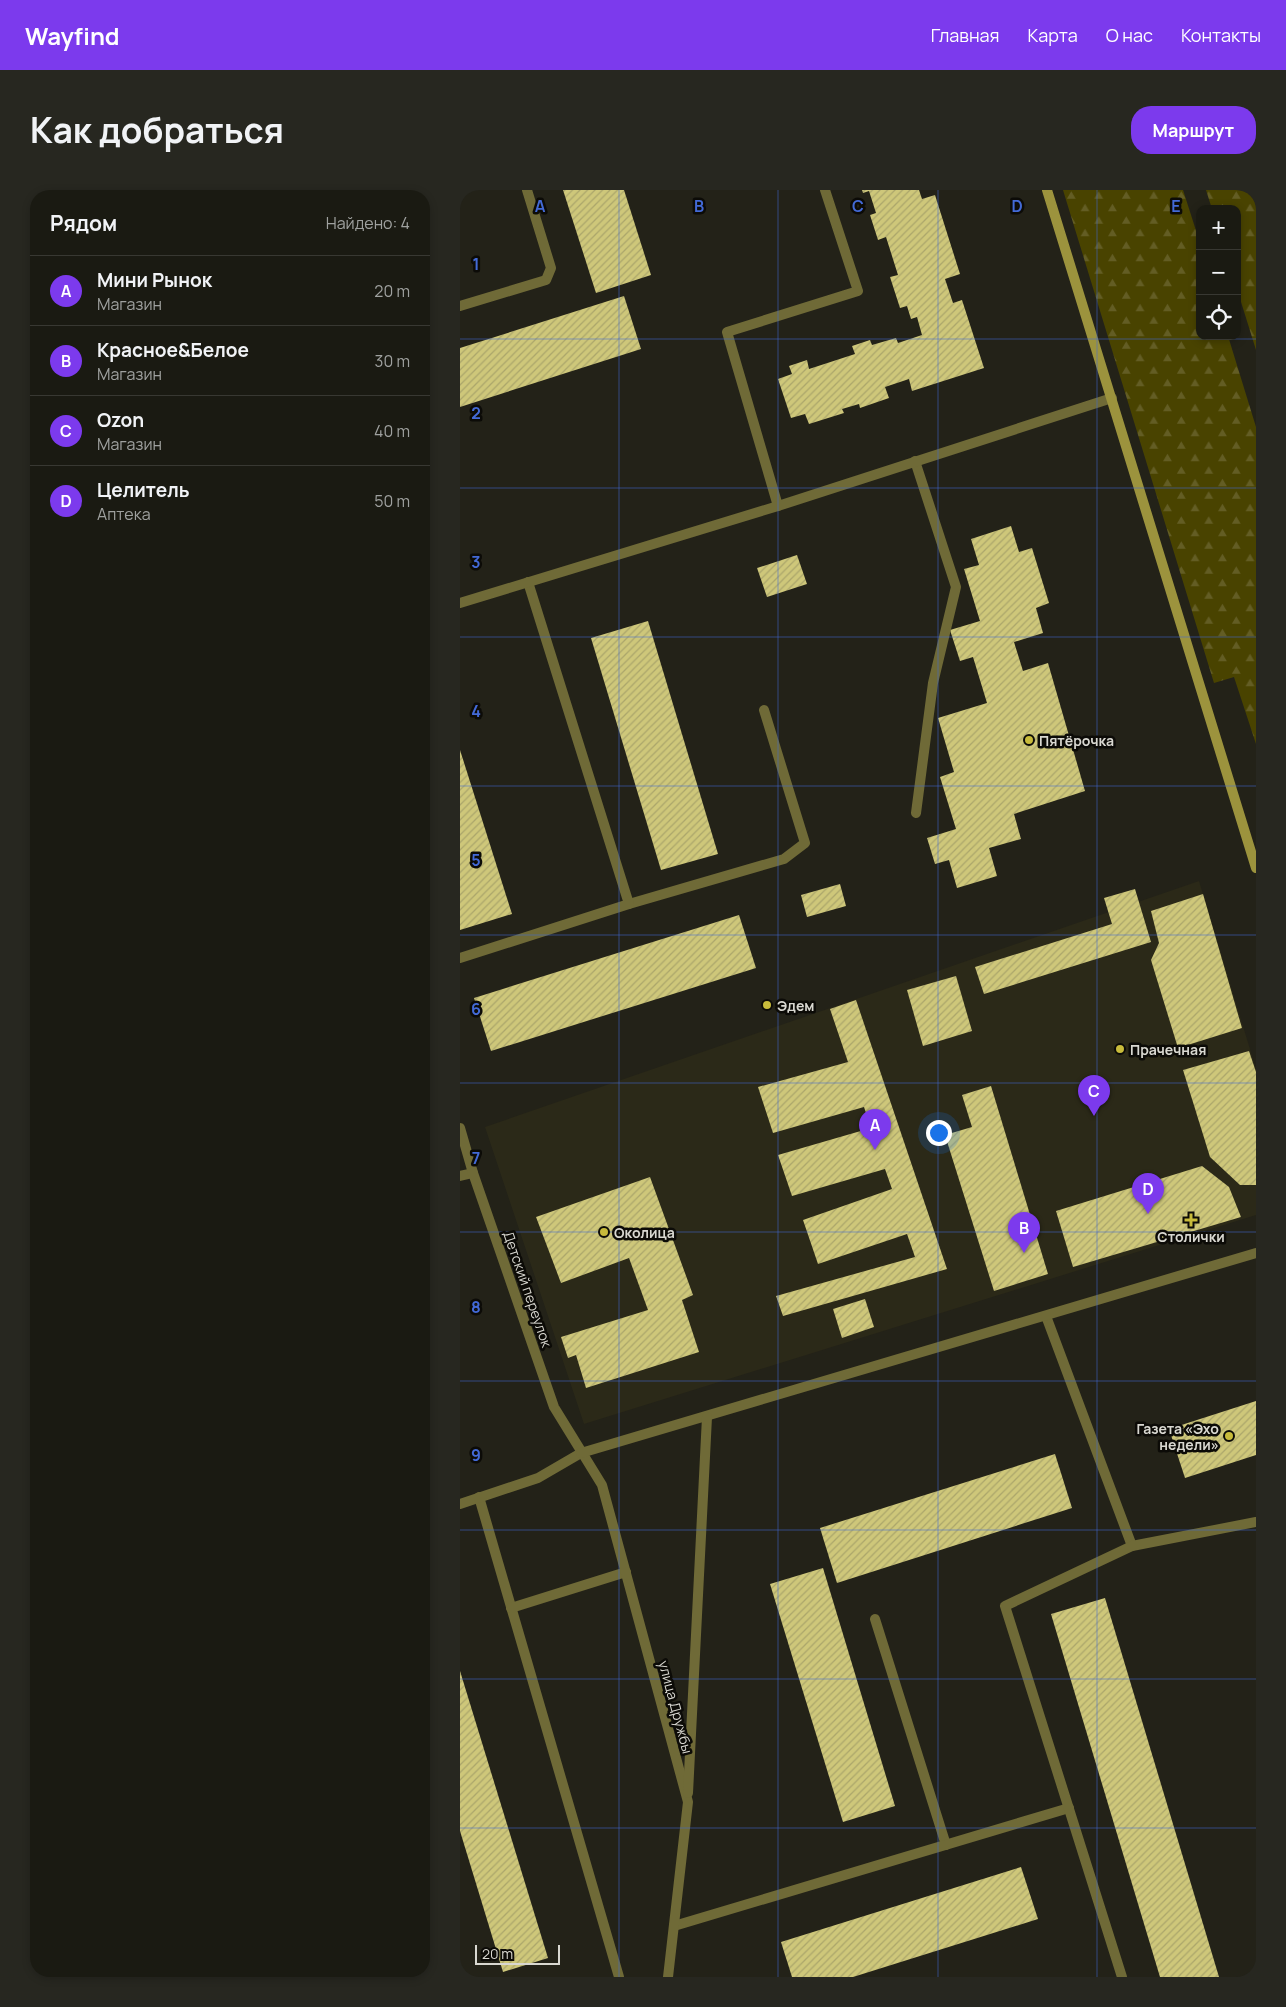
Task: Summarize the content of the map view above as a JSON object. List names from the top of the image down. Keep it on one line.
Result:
{"streets":{"street":["Детский переулок","улица Дружбы"]},"crossings":[["Детский переулок","улица Дружбы"]],"places":{"other":["Пятёрочка","Эдем","Прачечная","Околица","Газета «Эхо недели»"],"health":["Столички"]},"scale_bar":"20 m","page":{"header":"Wayfind","nav":["Главная","Карта","О нас","Контакты"],"title":"Как добраться","buttons":"Маршрут","heading":["Рядом","Найдено: 4"],"map_buttons":["+","−"],"list":[{"mark":"A","name":"Мини Рынок","note":"Магазин","value":"20 m"},{"mark":"B","name":"Красное&Белое","note":"Магазин","value":"30 m"},{"mark":"C","name":"Ozon","note":"Магазин","value":"40 m"},{"mark":"D","name":"Целитель","note":"Аптека","value":"50 m"}],"pins":["C","A","D","B"],"scale":"20 m"},"grid":{"columns":["A","B","C","D","E"],"rows":["1","2","3","4","5","6","7","8","9"]}}
